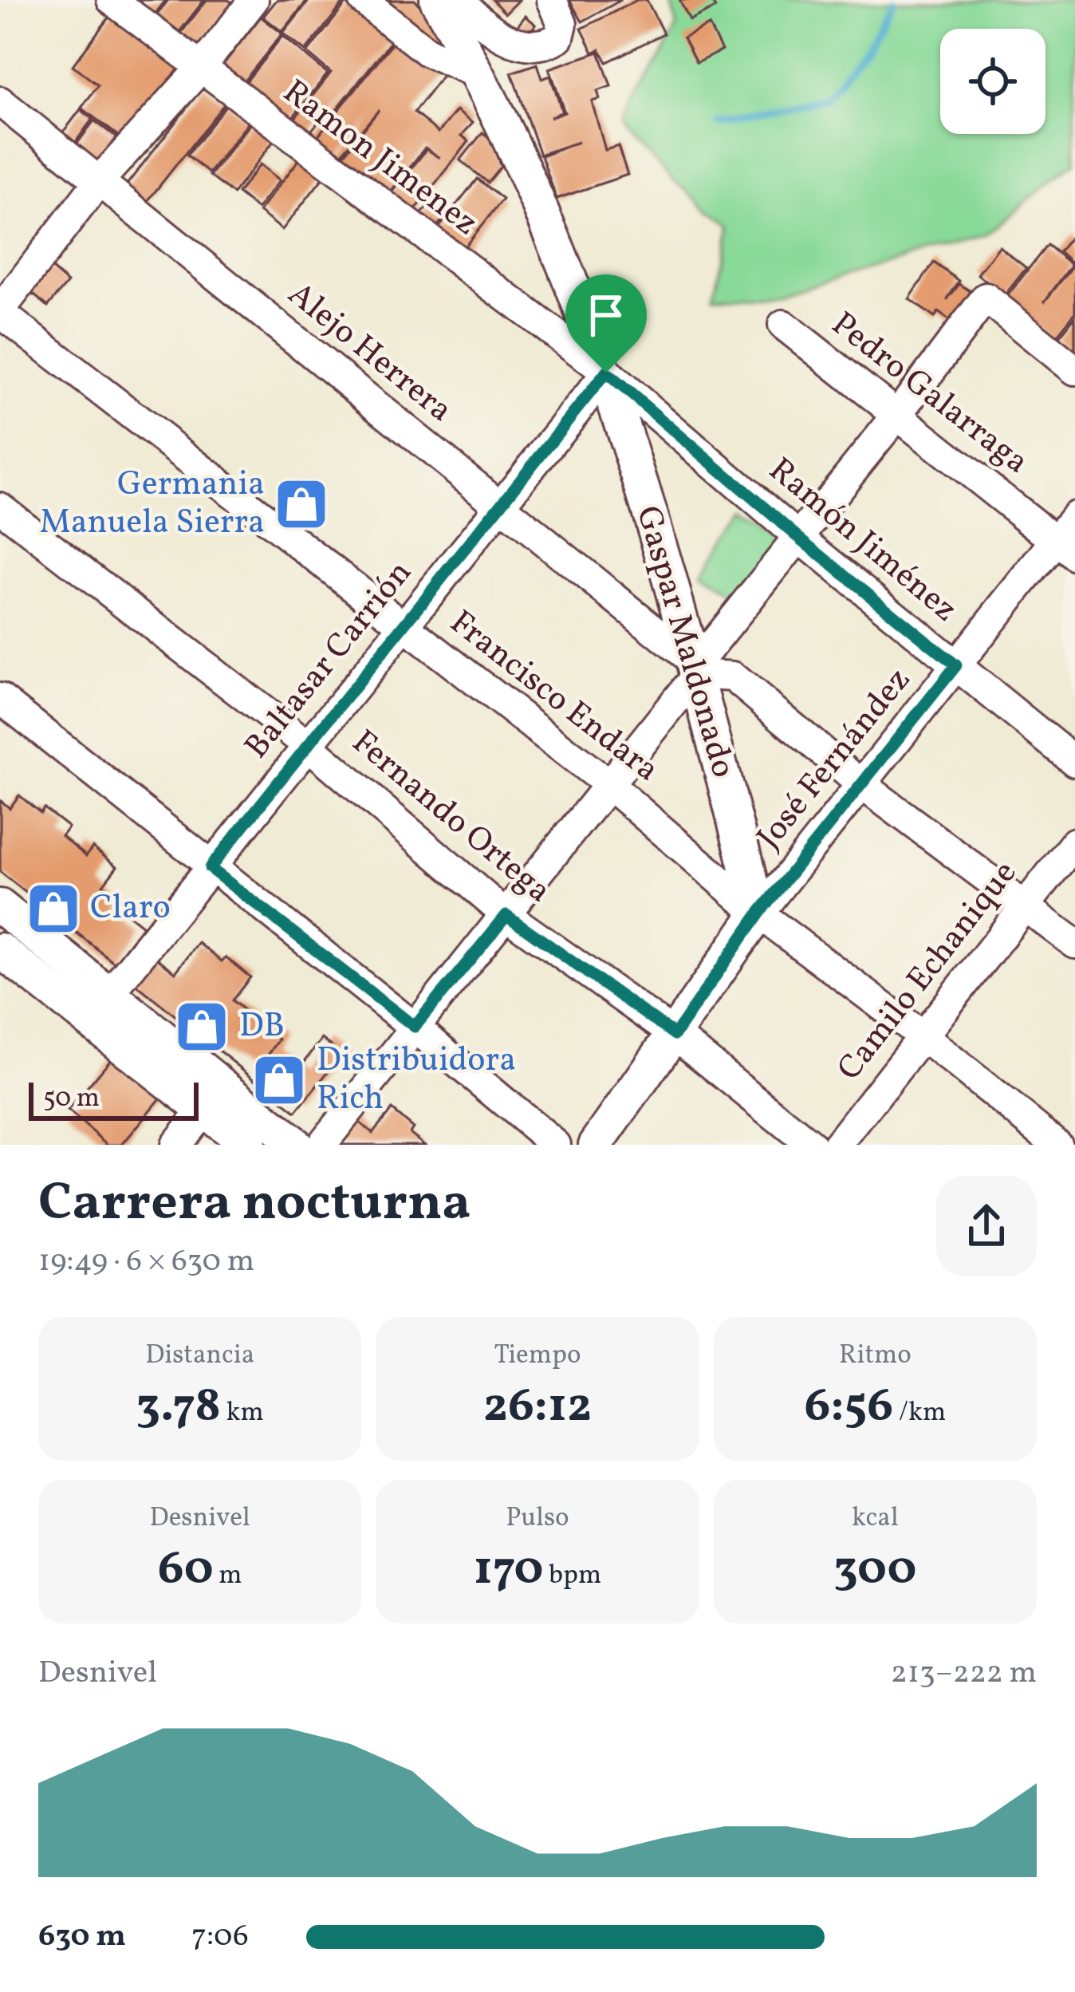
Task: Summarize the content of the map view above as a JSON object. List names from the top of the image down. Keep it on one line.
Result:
{"streets":{"street":["Ramon Jimenez","Alejo Herrera","Pedro Galarraga","Ramón Jiménez","Gaspar Maldonado","Baltasar Carrión","Francisco Endara","José Fernández","Fernando Ortega","Camilo Echanique"]},"crossings":[["Ramon Jimenez","Ramón Jiménez"],["Ramon Jimenez","Gaspar Maldonado"],["Ramon Jimenez","Baltasar Carrión"],["Alejo Herrera","Gaspar Maldonado"],["Alejo Herrera","Baltasar Carrión"],["Alejo Herrera","José Fernández"],["Alejo Herrera","Camilo Echanique"],["Pedro Galarraga","José Fernández"],["Ramón Jiménez","Gaspar Maldonado"],["Ramón Jiménez","Baltasar Carrión"],["Ramón Jiménez","José Fernández"],["Gaspar Maldonado","Baltasar Carrión"],["Gaspar Maldonado","Francisco Endara"],["Gaspar Maldonado","José Fernández"],["Baltasar Carrión","Francisco Endara"],["Baltasar Carrión","Fernando Ortega"],["Francisco Endara","José Fernández"],["Francisco Endara","Camilo Echanique"]],"places":{"shop":["Germania Manuela Sierra","Claro","DB","Distribuidora Rich"]},"scale_bar":"50 m","page":{"scale":"50 m","heading":["Carrera nocturna","19:49 · 6 × 630 m"],"stats":[["Distancia","3.78 km"],["Tiempo","26:12"],["Ritmo","6:56 /km"],["Desnivel","60 m"],["Pulso","170 bpm"],["kcal","300"]],"chart":["Desnivel","213–222 m"],"list":[{"name":"630 m","note":"7:06"}]}}
